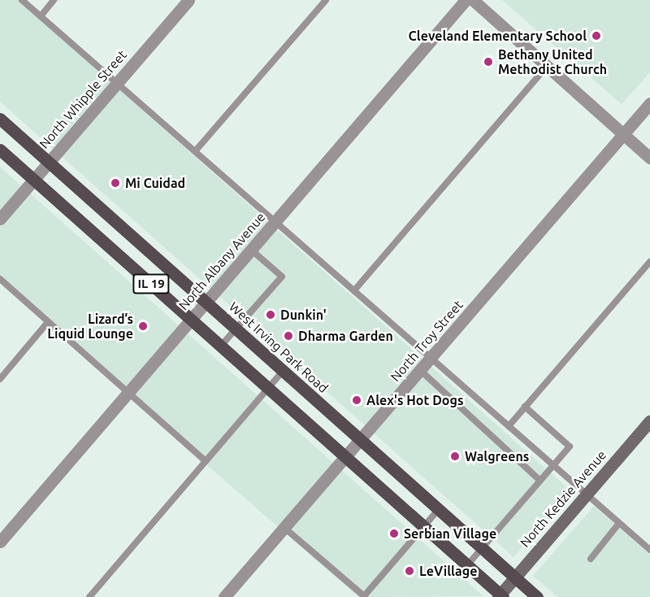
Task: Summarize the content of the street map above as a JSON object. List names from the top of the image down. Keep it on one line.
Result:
{"streets":{"main road":["IL 19","West Irving Park Road","North Kedzie Avenue"],"street":["North Whipple Street","North Albany Avenue","North Troy Street"]},"crossings":[["North Whipple Street","IL 19"],["North Whipple Street","West Irving Park Road"],["North Albany Avenue","IL 19"],["North Albany Avenue","West Irving Park Road"],["IL 19","North Troy Street"],["IL 19","North Kedzie Avenue"],["North Troy Street","West Irving Park Road"],["West Irving Park Road","North Kedzie Avenue"]],"places":["Cleveland Elementary School","Bethany United Methodist Church","Mi Cuidad","Dunkin'","Lizard’s Liquid Lounge","Dharma Garden","Alex's Hot Dogs","Walgreens","Serbian Village","LeVillage"]}
